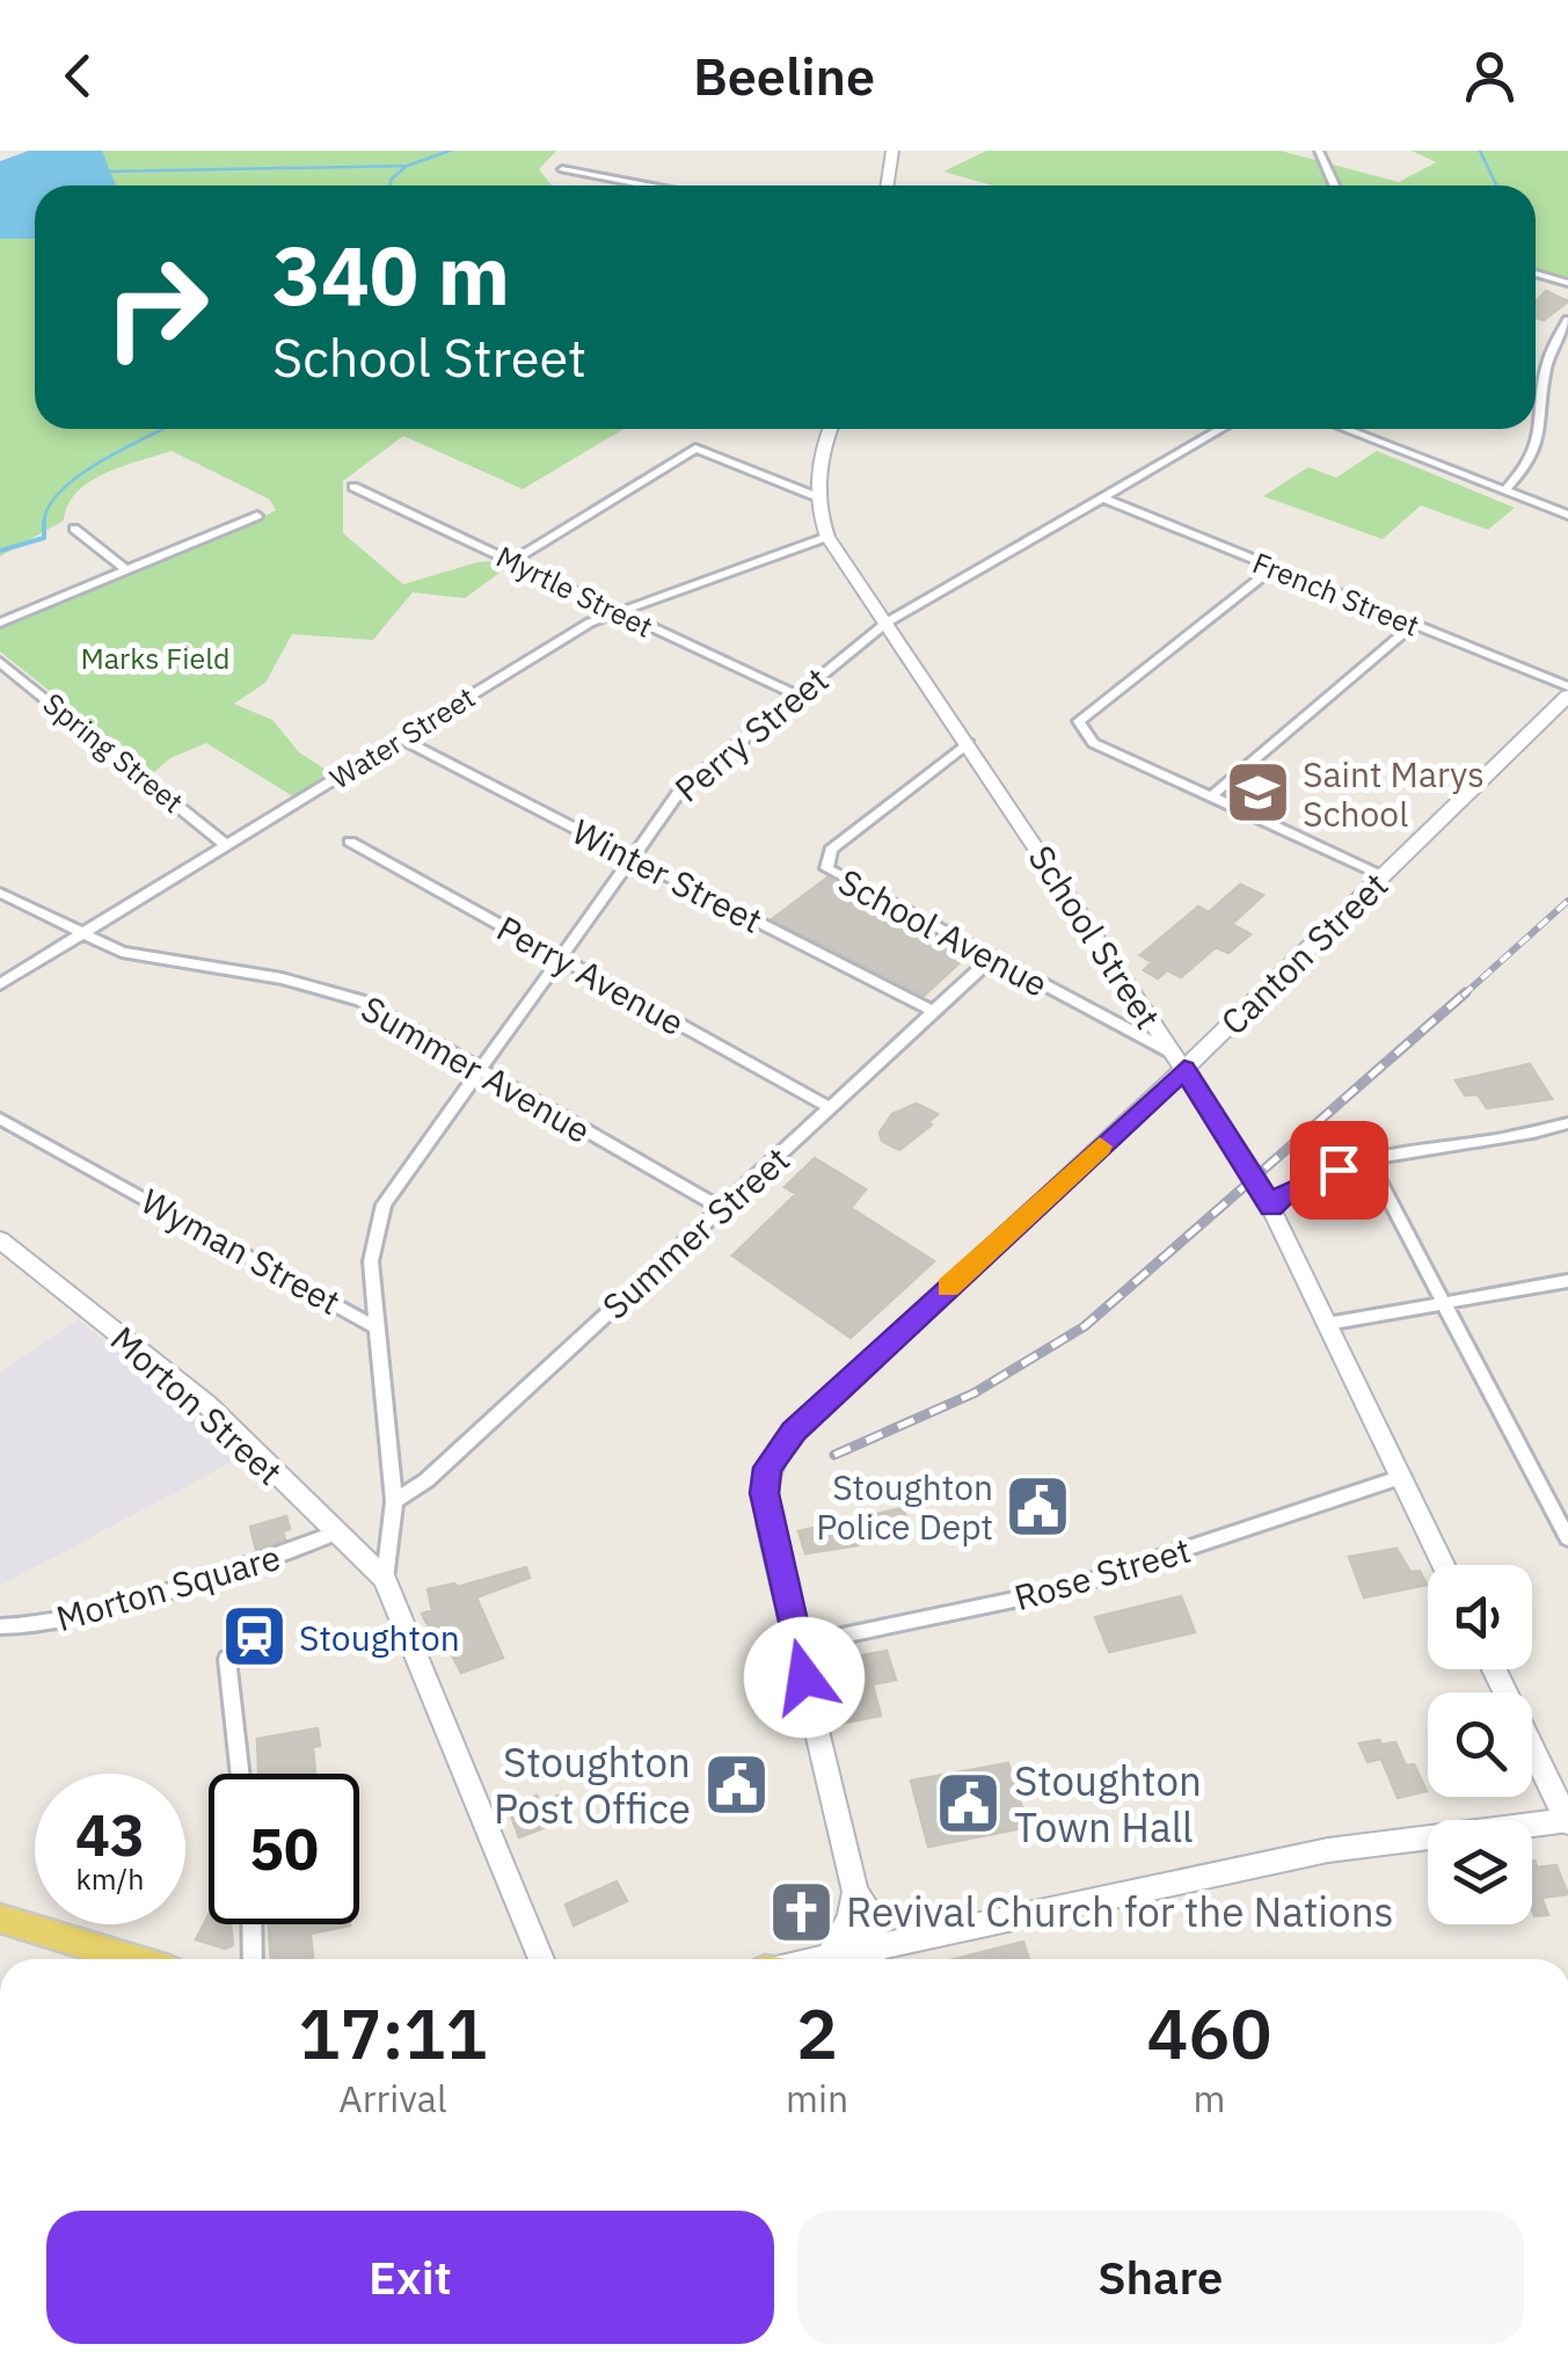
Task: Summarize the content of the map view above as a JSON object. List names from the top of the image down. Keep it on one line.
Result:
{"streets":{"street":["Myrtle Street","French Street","Perry Street","Water Street","Spring Street","Winter Street","School Avenue","School Street","Canton Street","Perry Avenue","Summer Avenue","Summer Street","Wyman Street","Morton Street","Rose Street","Morton Square"]},"crossings":[["Myrtle Street","Perry Street"],["Myrtle Street","Water Street"],["French Street","Perry Street"],["Perry Street","Winter Street"],["Perry Street","School Street"],["Perry Street","Perry Avenue"],["Perry Street","Summer Avenue"],["Perry Street","Wyman Street"],["Water Street","Spring Street"],["Water Street","Winter Street"],["Water Street","School Street"],["Water Street","Summer Avenue"],["Winter Street","Summer Street"],["School Avenue","School Street"],["School Avenue","Canton Street"],["School Avenue","Summer Street"],["School Street","Canton Street"],["School Street","Rose Street"],["Canton Street","Rose Street"],["Perry Avenue","Summer Street"],["Summer Avenue","Summer Street"],["Summer Street","Wyman Street"],["Wyman Street","Morton Street"],["Morton Street","Morton Square"]],"parks":["Marks Field"],"places":{"school or university":["Saint Marys School"],"public building":["Stoughton Police Dept","Stoughton Post Office","Stoughton Town Hall"],"station":["Stoughton"],"church":["Revival Church for the Nations"]},"page":{"header":"Beeline","turn":["340 m","School Street"],"speed":"43 km/h","limit":"50","eta":["17:11","Arrival","2","min","460","m"],"buttons":["Exit","Share"]}}
